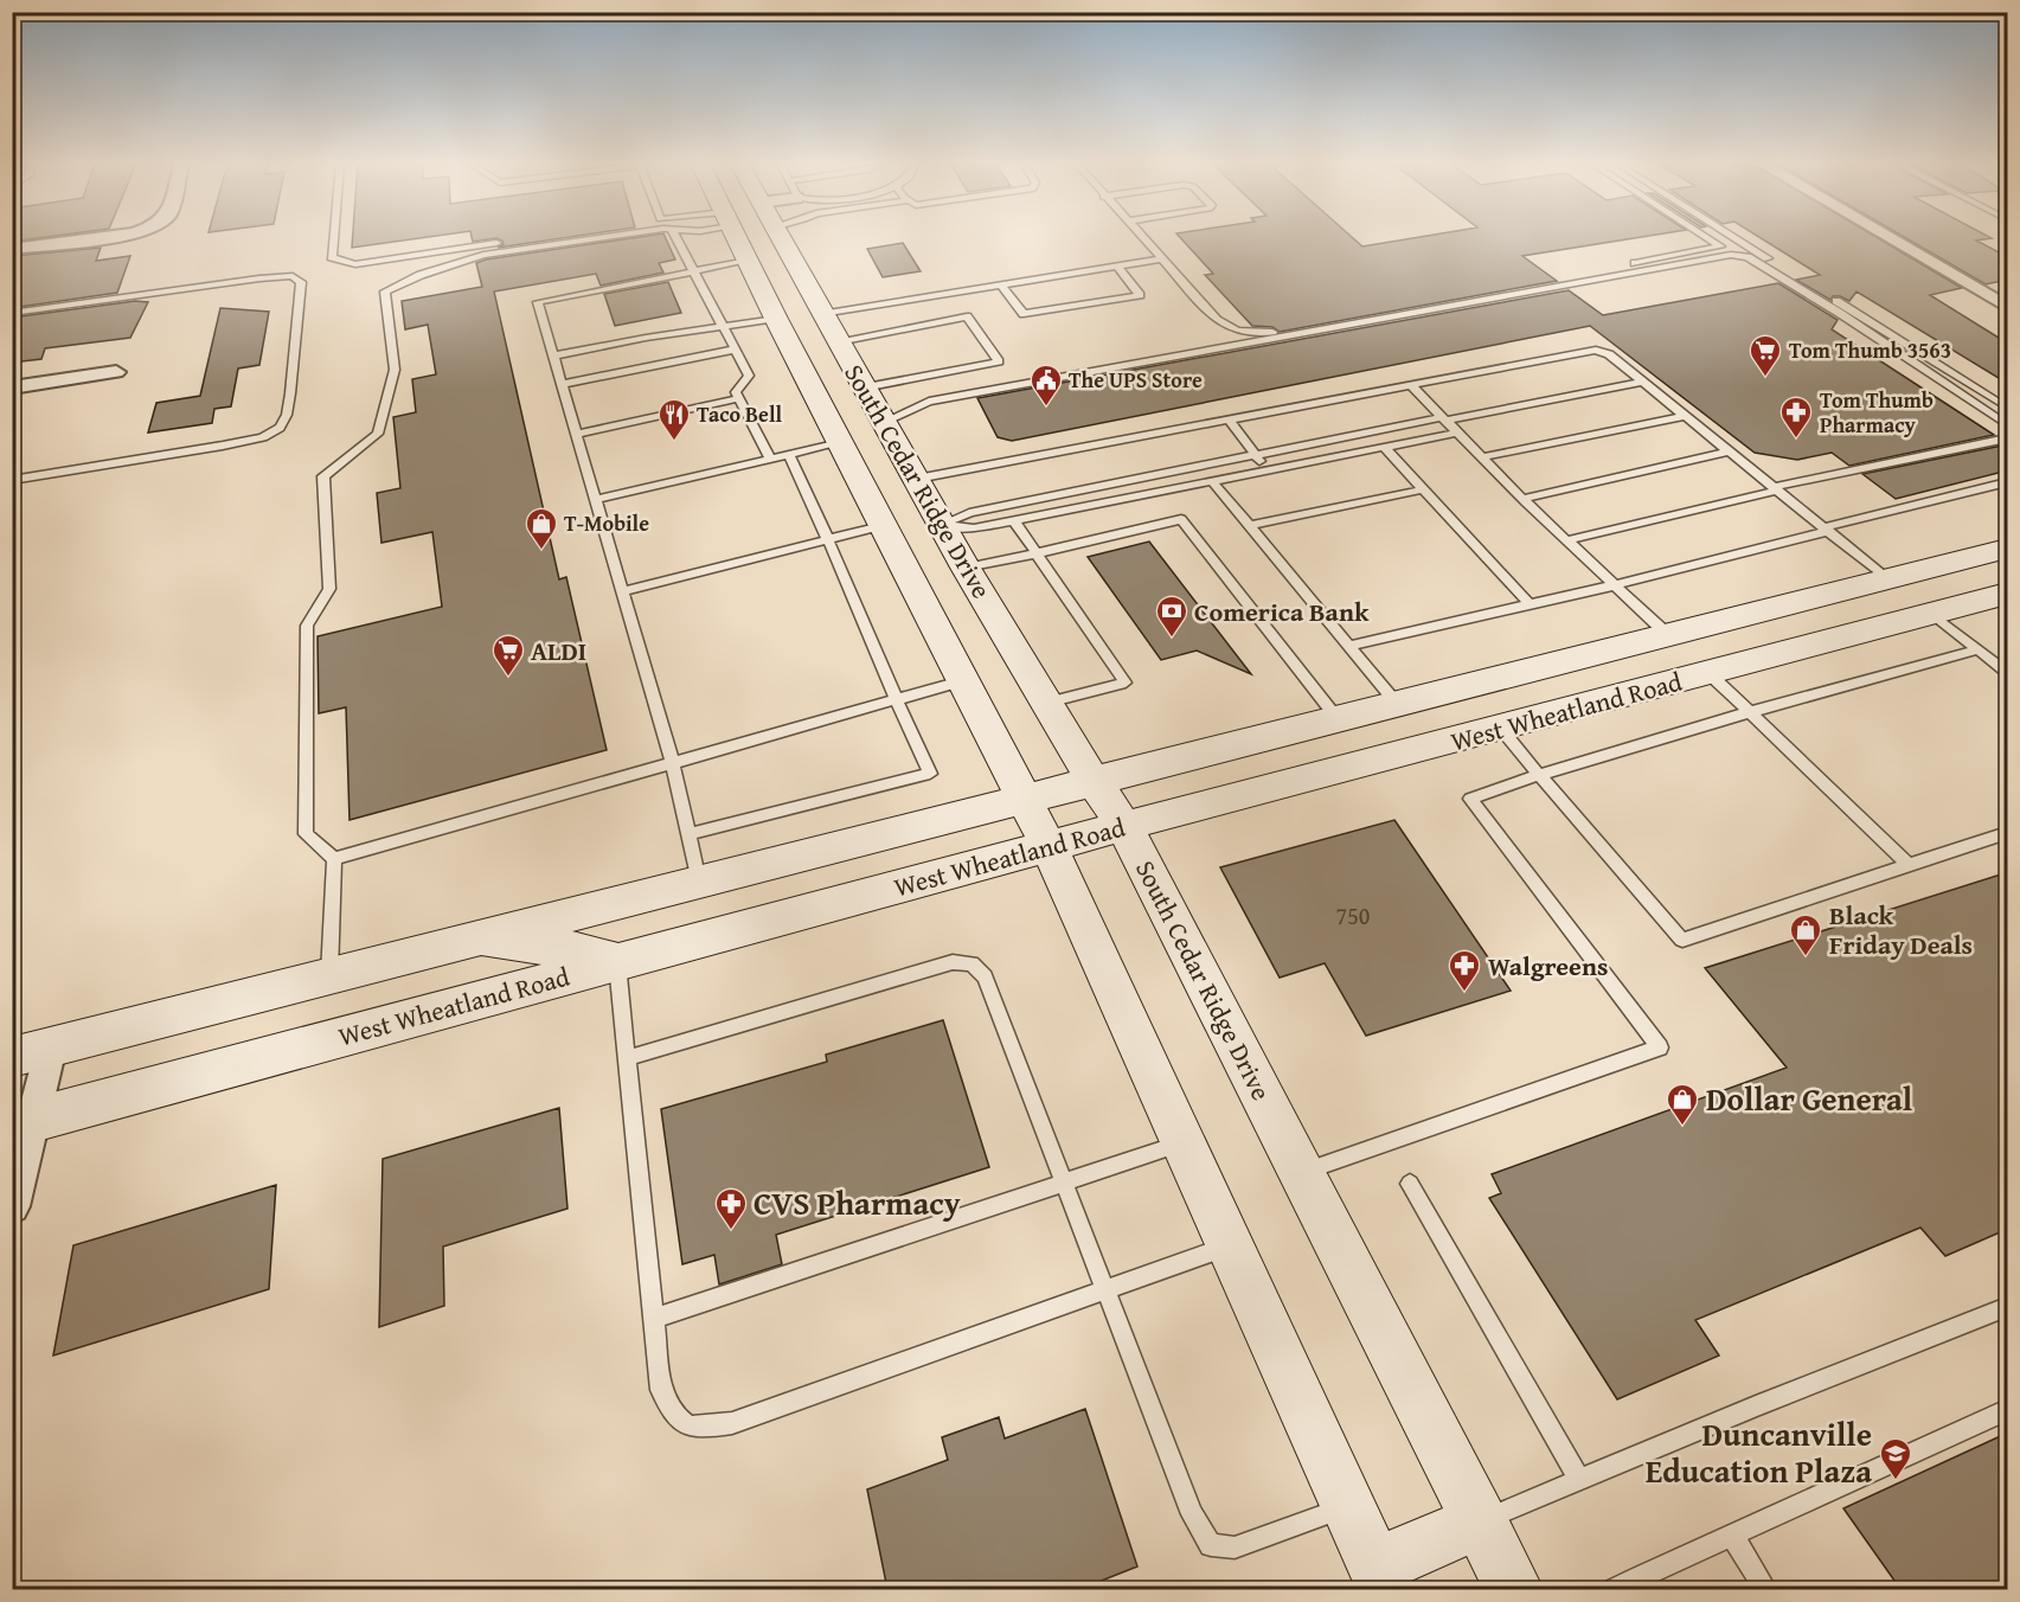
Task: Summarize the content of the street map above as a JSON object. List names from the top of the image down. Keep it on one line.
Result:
{"streets":{"main road":["South Cedar Ridge Drive","West Wheatland Road"]},"crossings":[["South Cedar Ridge Drive","West Wheatland Road"]],"places":{"supermarket":["Tom Thumb 3563","ALDI"],"public building":["The UPS Store"],"pharmacy":["Tom Thumb Pharmacy","Walgreens","CVS Pharmacy"],"restaurant":["Taco Bell"],"shop":["T-Mobile","Black Friday Deals","Dollar General"],"bank":["Comerica Bank"],"school or university":["Duncanville Education Plaza"]},"house_numbers":["750"]}
